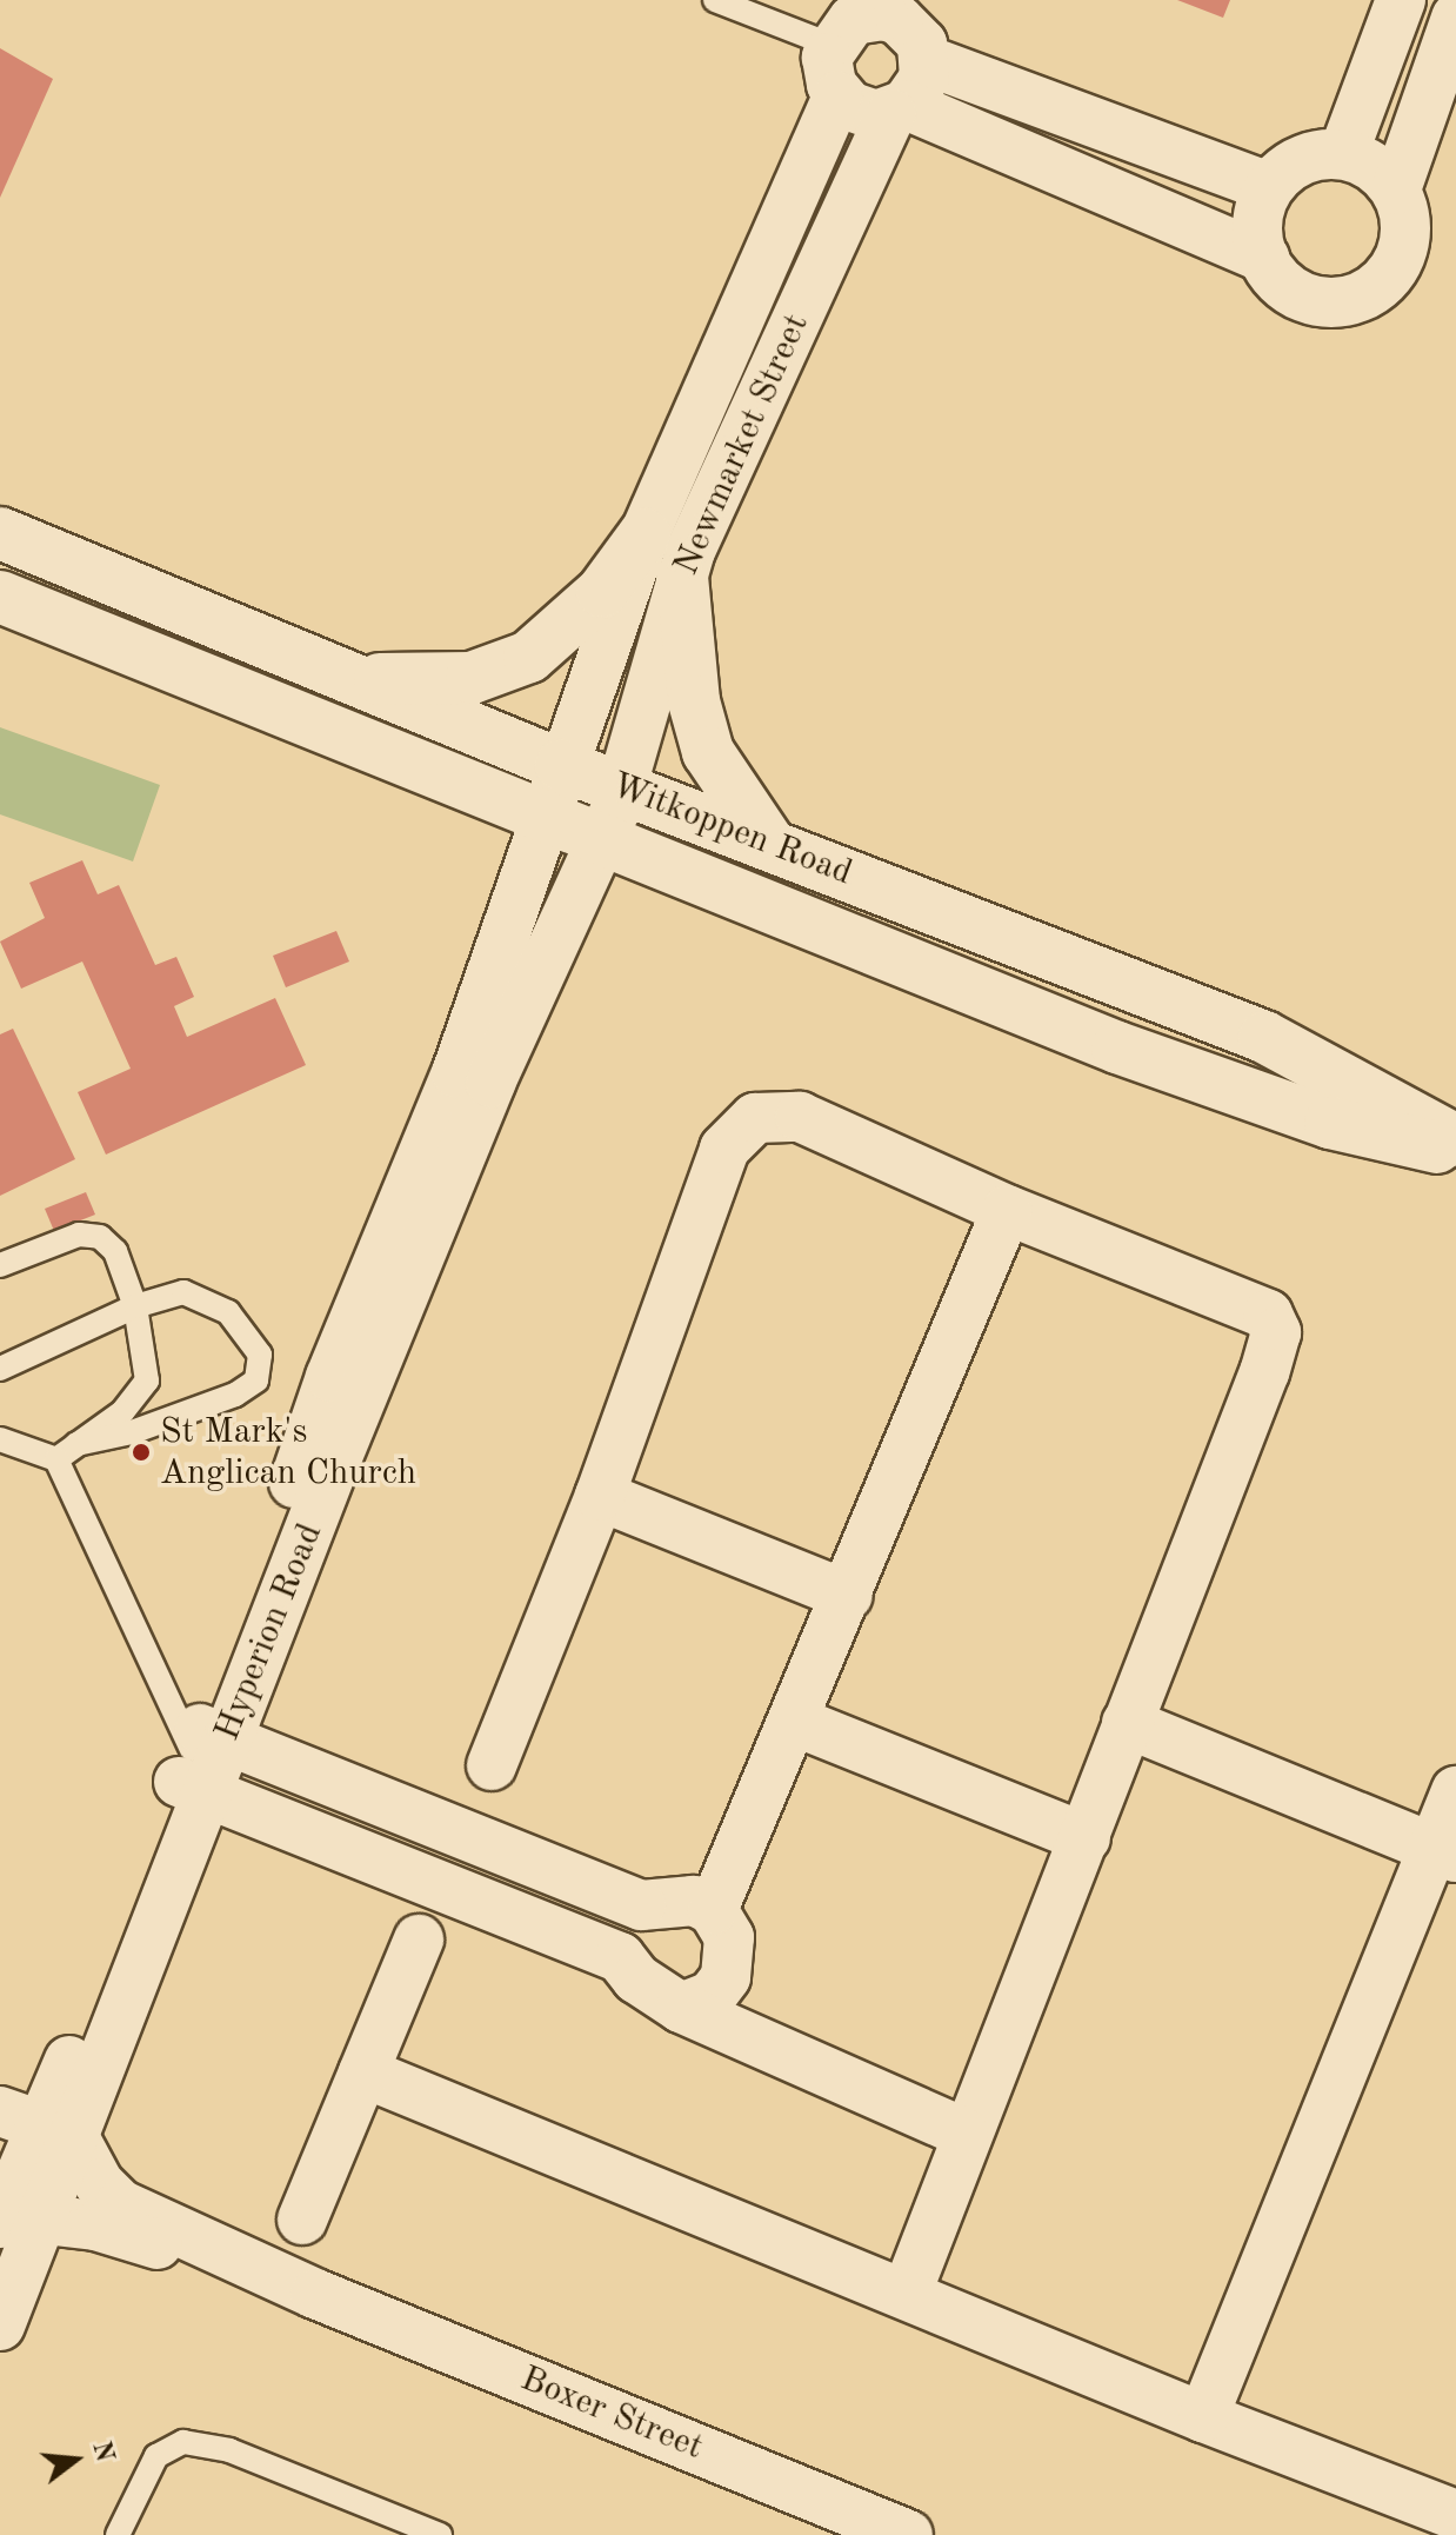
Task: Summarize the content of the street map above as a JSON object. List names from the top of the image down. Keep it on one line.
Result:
{"streets":{"main road":["Witkoppen Road"],"street":["Newmarket Street","Hyperion Road","Boxer Street"]},"crossings":[["Newmarket Street","Witkoppen Road"],["Newmarket Street","Hyperion Road"],["Witkoppen Road","Hyperion Road"],["Hyperion Road","Boxer Street"]],"places":["St Mark's Anglican Church"],"north":"right"}
